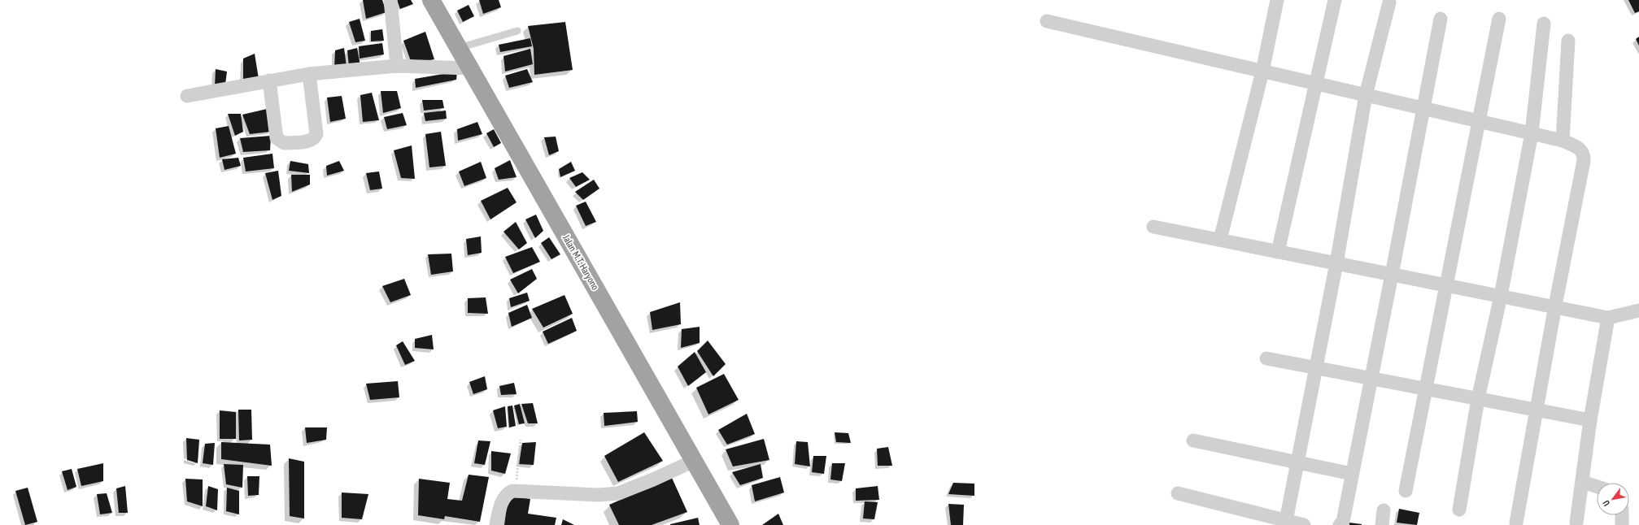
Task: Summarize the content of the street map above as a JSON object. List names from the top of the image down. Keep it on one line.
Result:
{"streets":{"highway":["Jalan M.T. Haryono"]},"north":"bottom left"}
